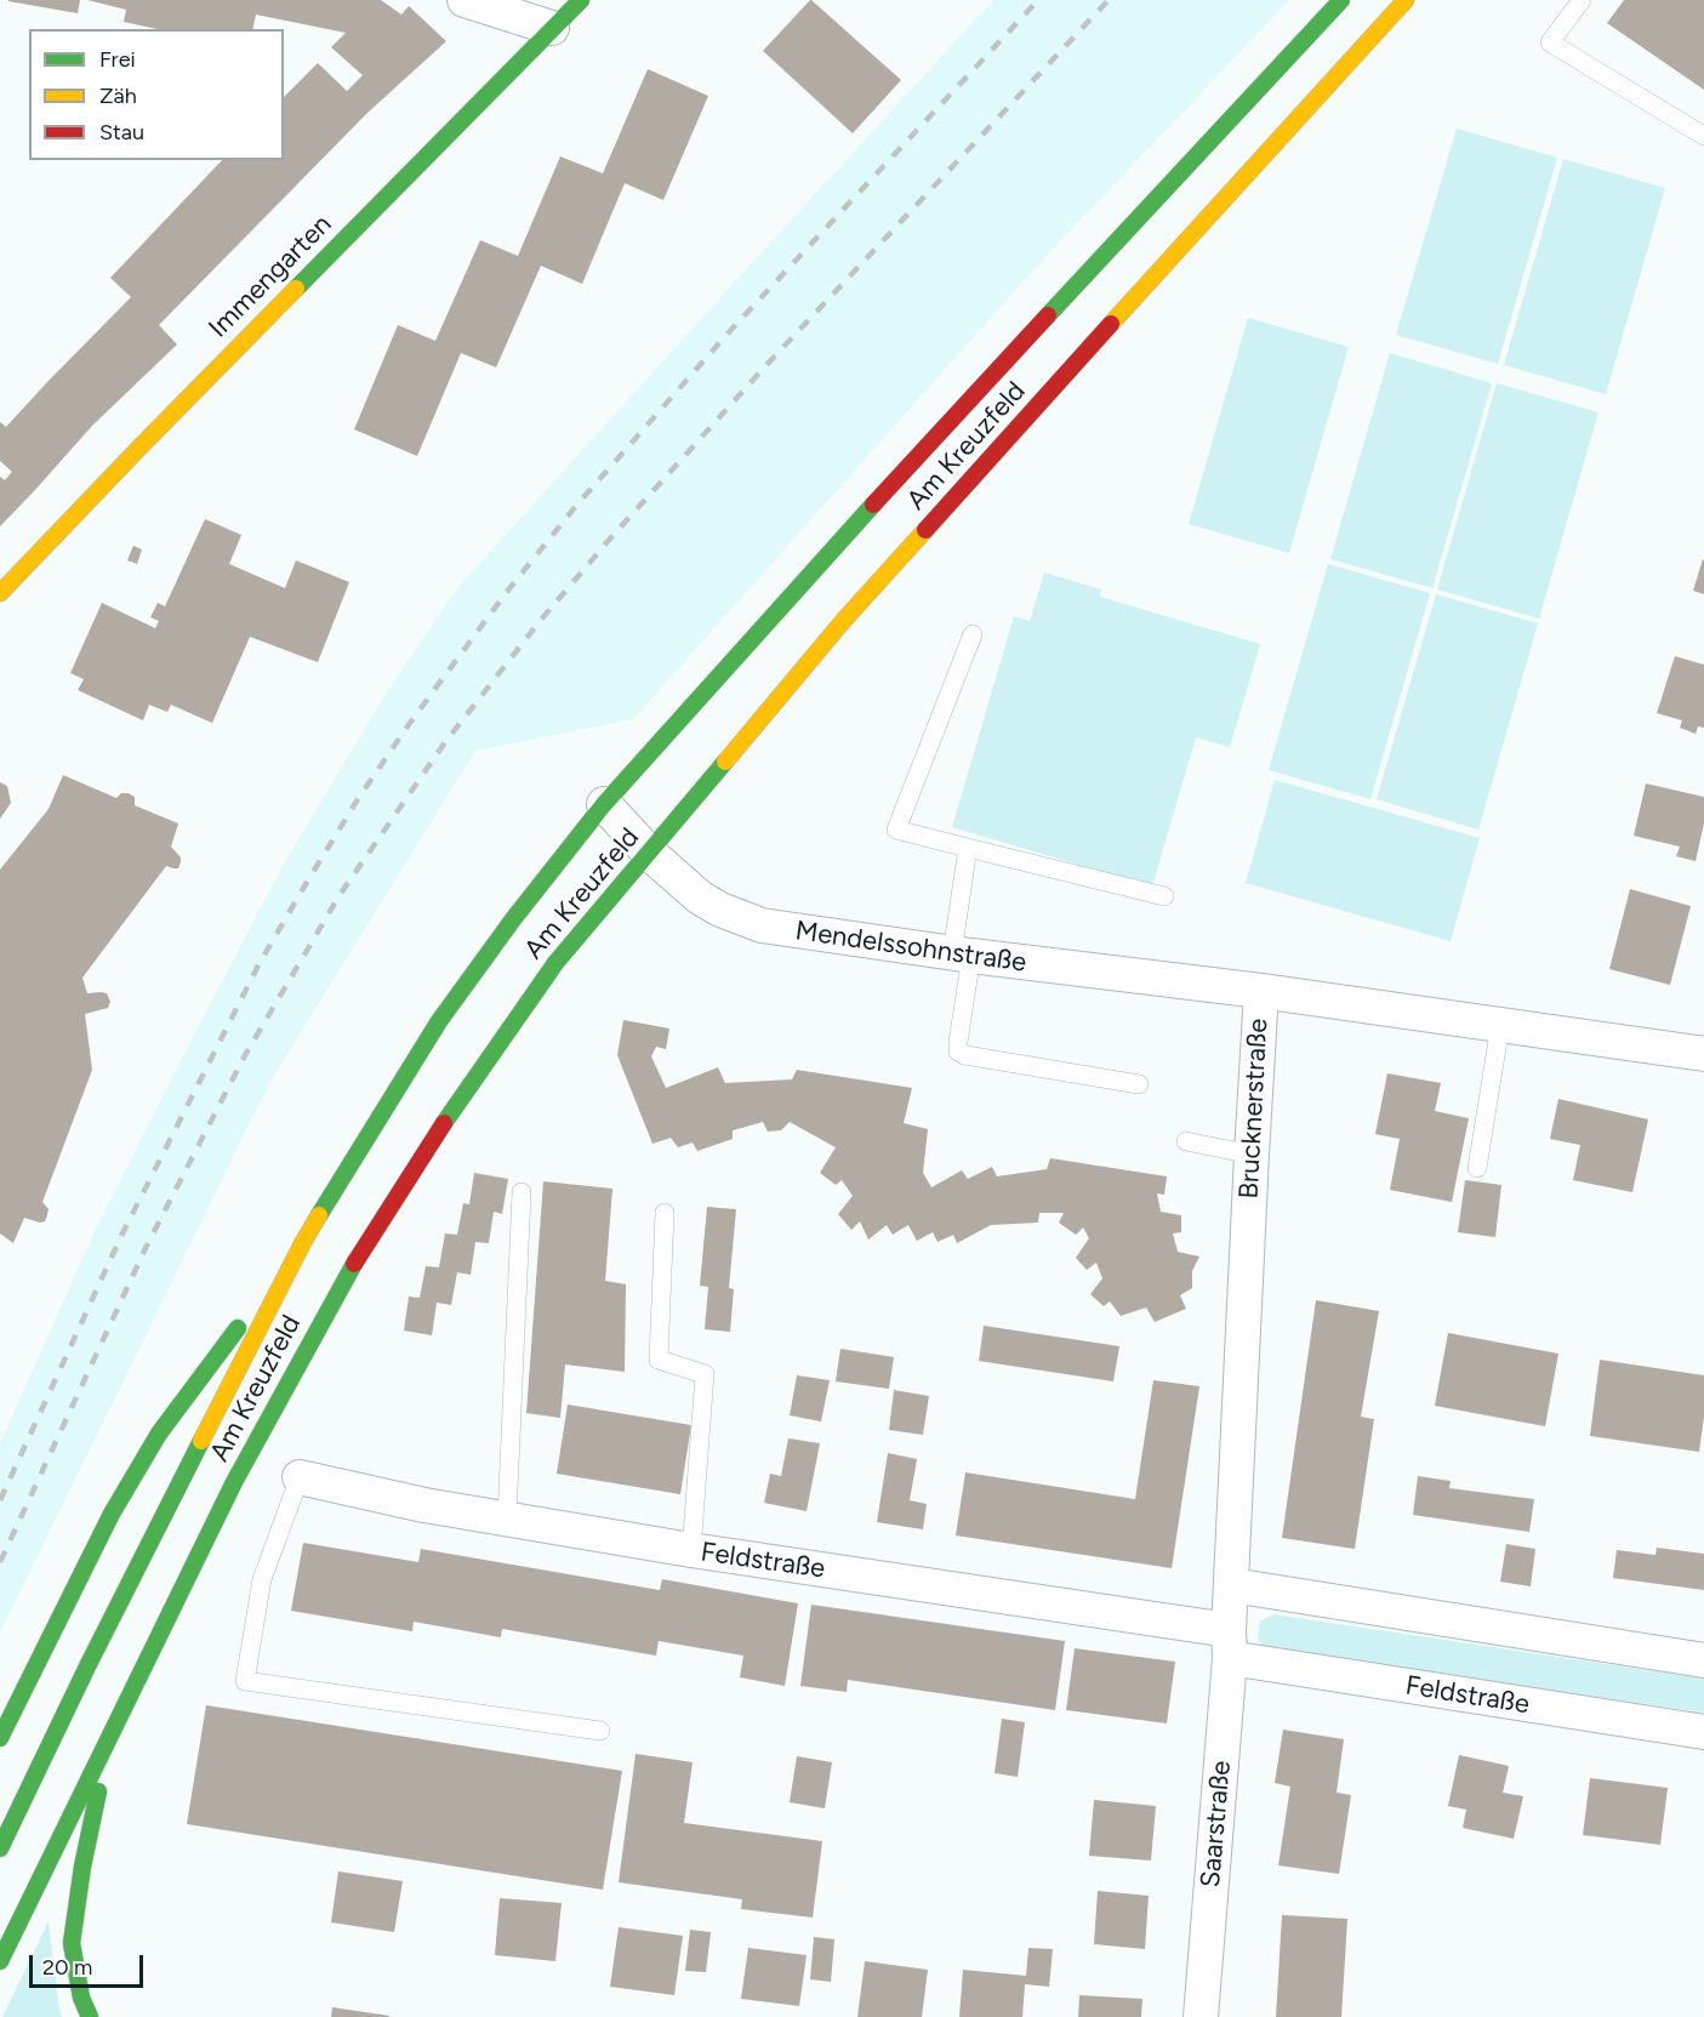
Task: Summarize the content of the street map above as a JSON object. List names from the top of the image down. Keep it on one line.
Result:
{"streets":{"main road":["Immengarten","Am Kreuzfeld"],"street":["Mendelssohnstraße","Brucknerstraße","Feldstraße","Saarstraße"]},"crossings":[["Am Kreuzfeld","Mendelssohnstraße"],["Mendelssohnstraße","Brucknerstraße"],["Brucknerstraße","Feldstraße"],["Brucknerstraße","Saarstraße"],["Feldstraße","Saarstraße"]],"legend":["Frei","Zäh","Stau"],"scale_bar":"20 m"}
